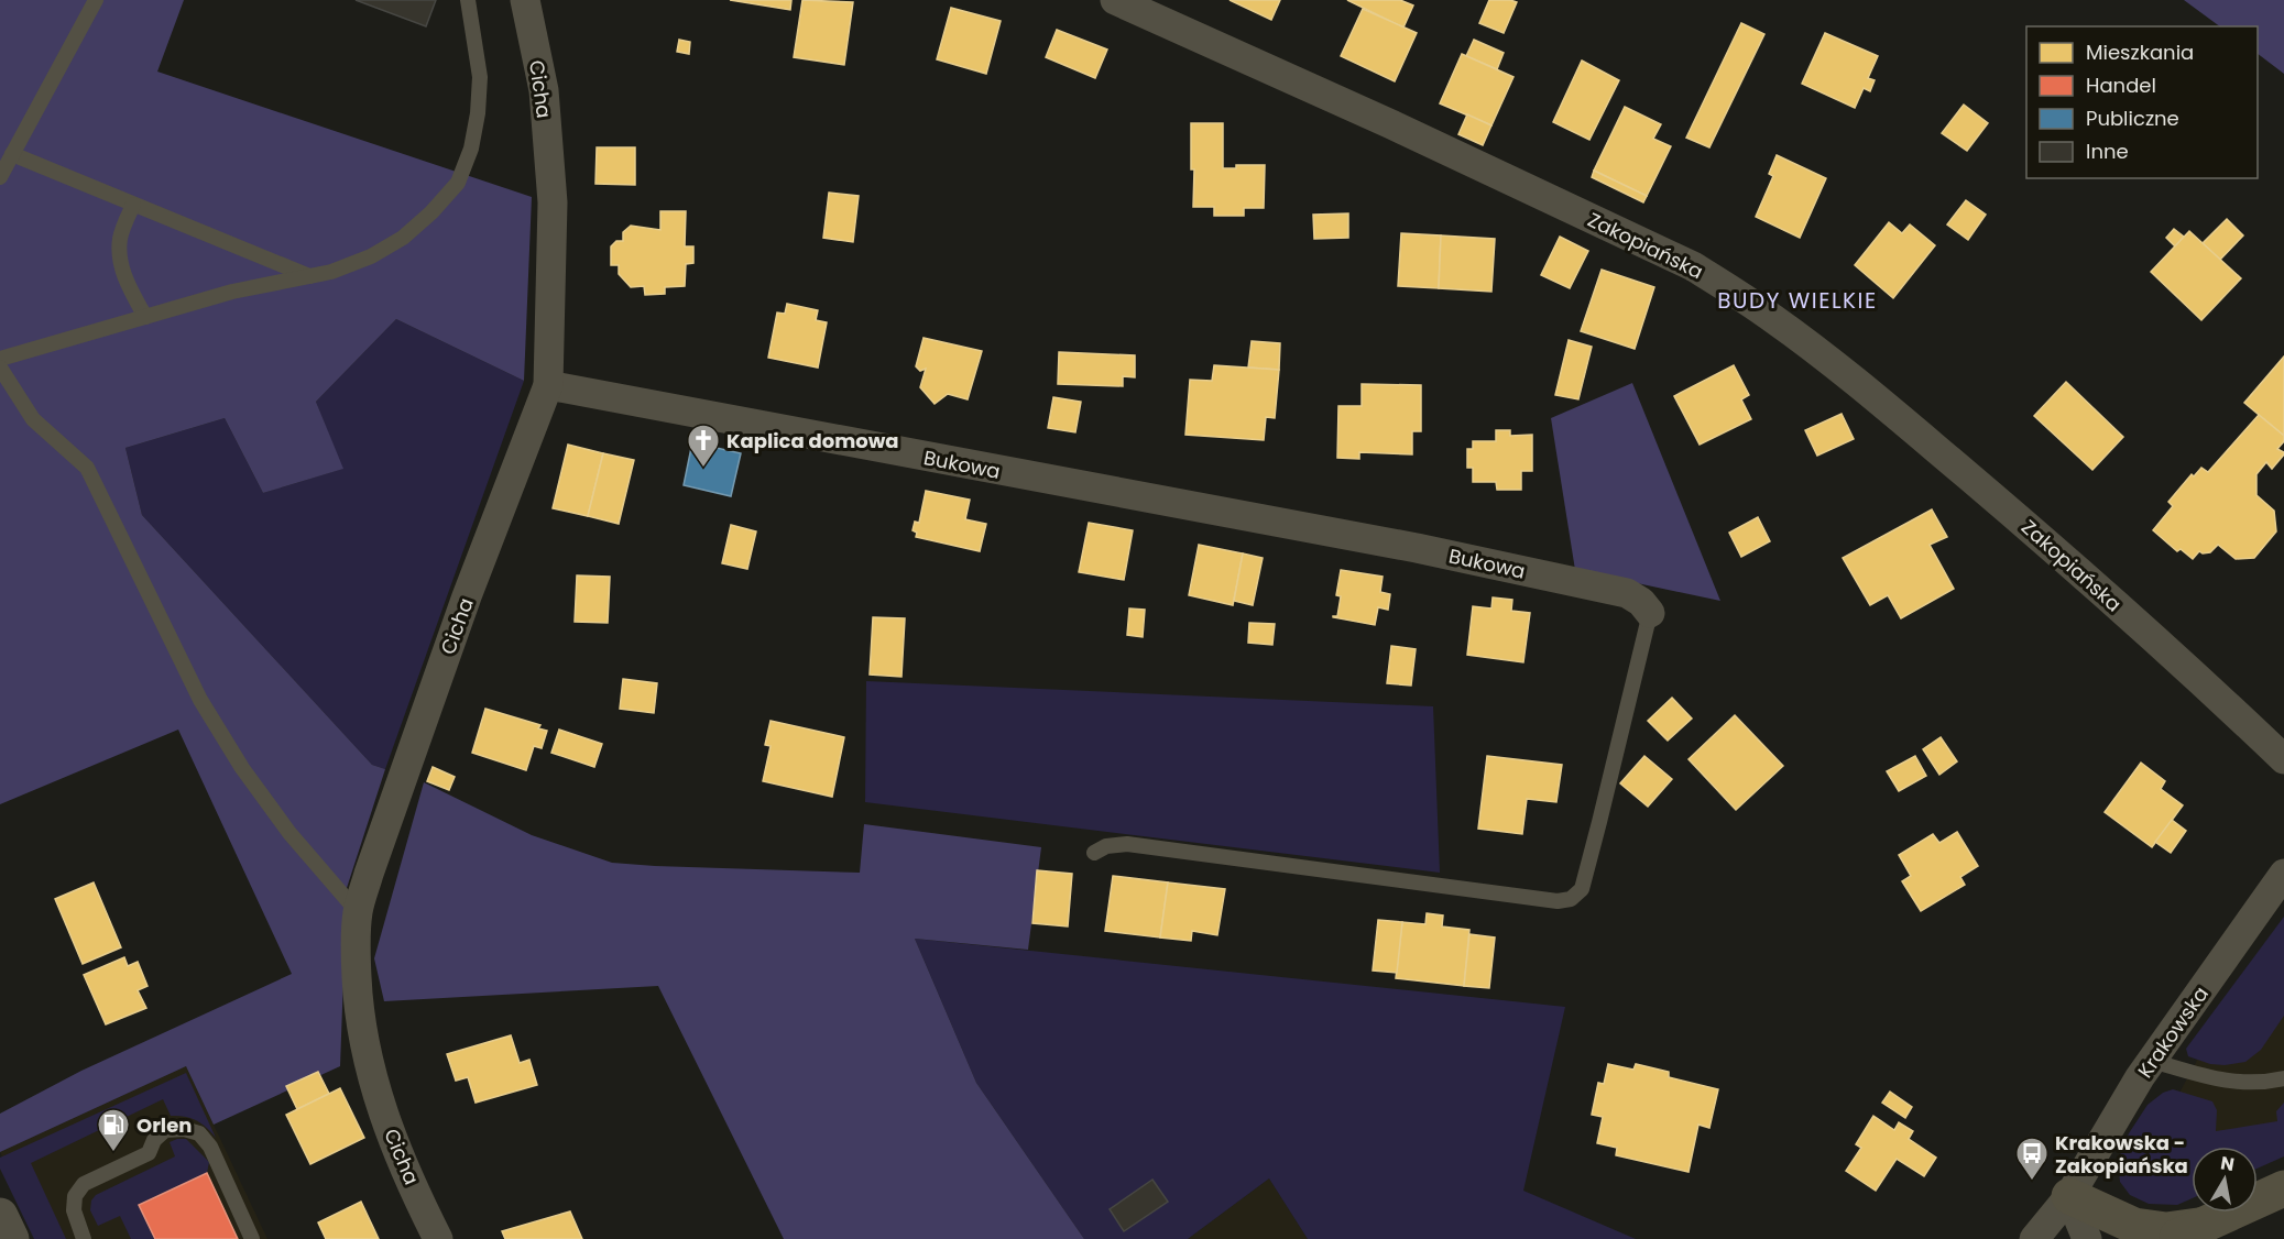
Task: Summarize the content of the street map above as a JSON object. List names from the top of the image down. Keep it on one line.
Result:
{"streets":{"street":["Cicha","Zakopiańska","Bukowa","Krakowska"]},"crossings":[["Cicha","Bukowa"]],"districts":["BUDY WIELKIE"],"places":{"church":["Kaplica domowa"],"fuel station":["Orlen"],"bus stop":["Krakowska - Zakopiańska"]},"legend":["Mieszkania","Handel","Publiczne","Inne"],"north":"top"}
